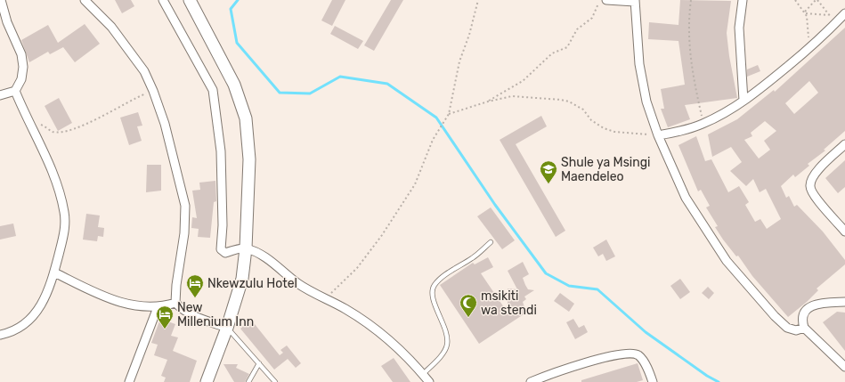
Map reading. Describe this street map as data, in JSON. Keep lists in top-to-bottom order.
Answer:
{
  "places": {
    "school or university": ["Shule ya Msingi Maendeleo"],
    "hotel": ["Nkewzulu Hotel", "New Millenium Inn"],
    "mosque": ["msikiti wa stendi"]
  }
}
